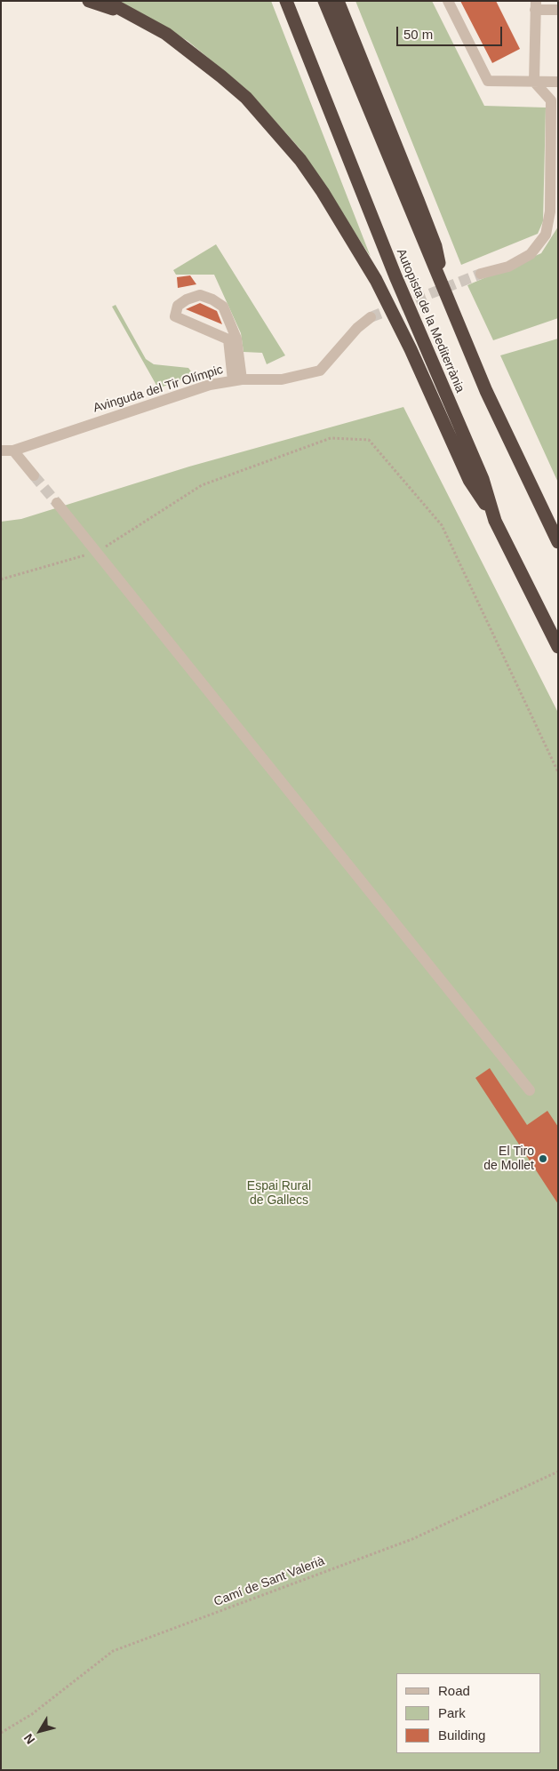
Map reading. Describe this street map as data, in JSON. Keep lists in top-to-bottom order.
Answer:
{
  "streets": {
    "highway": ["Autopista de la Mediterrània"],
    "street": ["Avinguda del Tir Olímpic"],
    "path": ["Camí de Sant Valerià"]
  },
  "parks": ["Espai Rural de Gallecs"],
  "places": ["El Tiro de Mollet"],
  "legend": ["Road", "Park", "Building"],
  "scale_bar": "50 m",
  "north": "bottom left"
}
